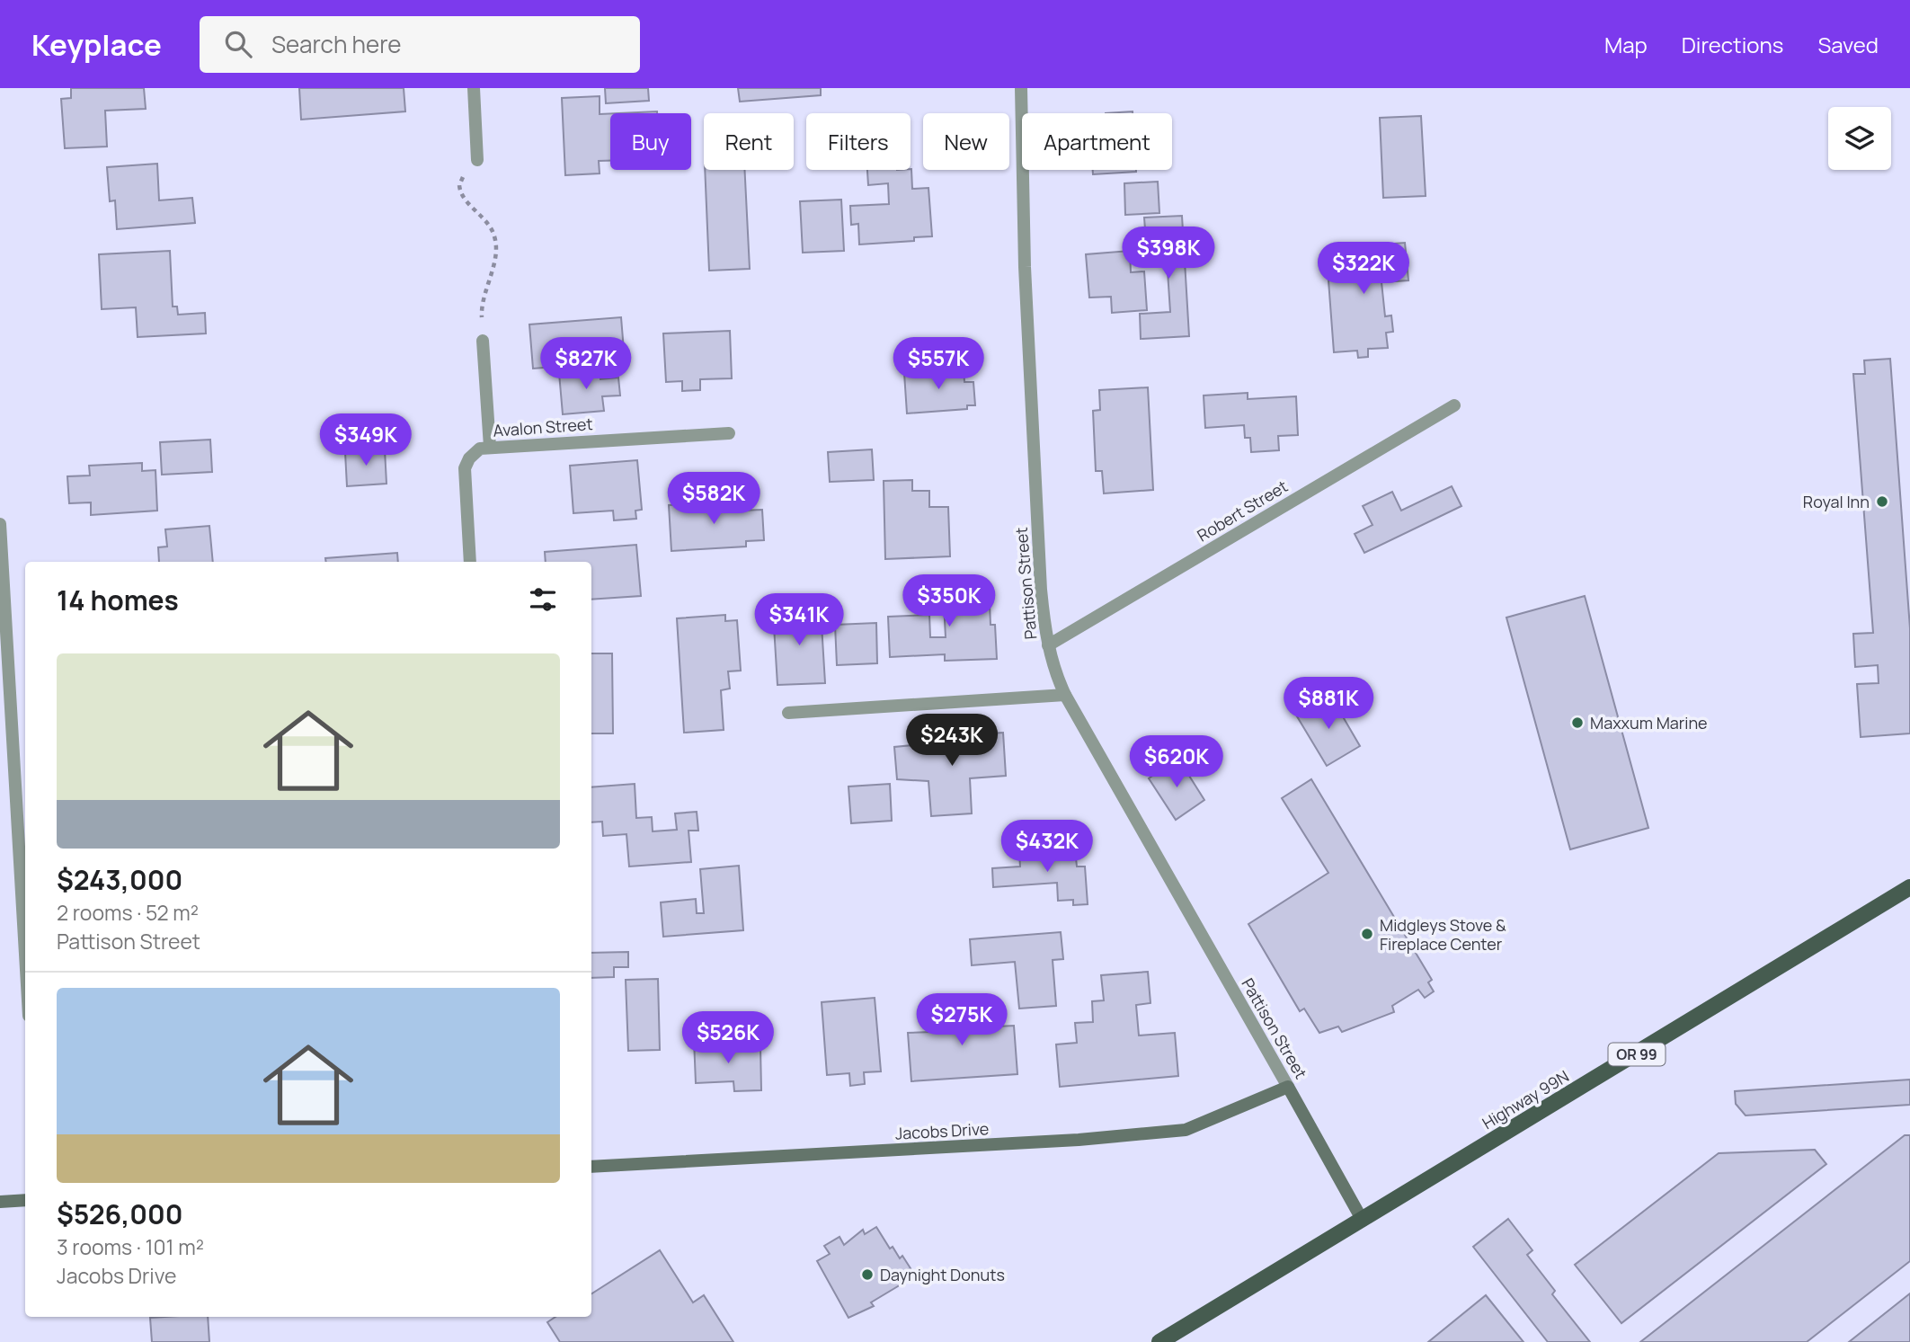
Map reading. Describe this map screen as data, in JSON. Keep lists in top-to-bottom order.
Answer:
{
  "streets": {
    "main road": ["OR 99", "Highway 99N"],
    "street": [
      "Avalon Street",
      "Robert Street",
      "Pattison Street",
      "Jacobs Drive"
    ]
  },
  "crossings": [
    ["Robert Street", "Pattison Street"],
    ["Pattison Street", "Highway 99N"],
    ["Pattison Street", "Jacobs Drive"]
  ],
  "places": [
    "Royal Inn",
    "Maxxum Marine",
    "Midgleys Stove & Fireplace Center",
    "Daynight Donuts"
  ],
  "page": {
    "header": "Keyplace",
    "search": "Search here",
    "nav": ["Map", "Directions", "Saved"],
    "chip": [
      "Buy",
      "Rent",
      "Filters",
      "New",
      "Apartment"
    ],
    "price": [
      "$398K",
      "$322K",
      "$827K",
      "$557K",
      "$349K",
      "$582K",
      "$350K",
      "$341K",
      "$881K",
      "$243K",
      "$620K",
      "$432K",
      "$275K",
      "$526K"
    ],
    "heading": "14 homes",
    "list": [
      {
        "name": "$243,000",
        "note": "2 rooms · 52 m² · Pattison Street"
      },
      {
        "name": "$526,000",
        "note": "3 rooms · 101 m² · Jacobs Drive"
      }
    ]
  }
}
